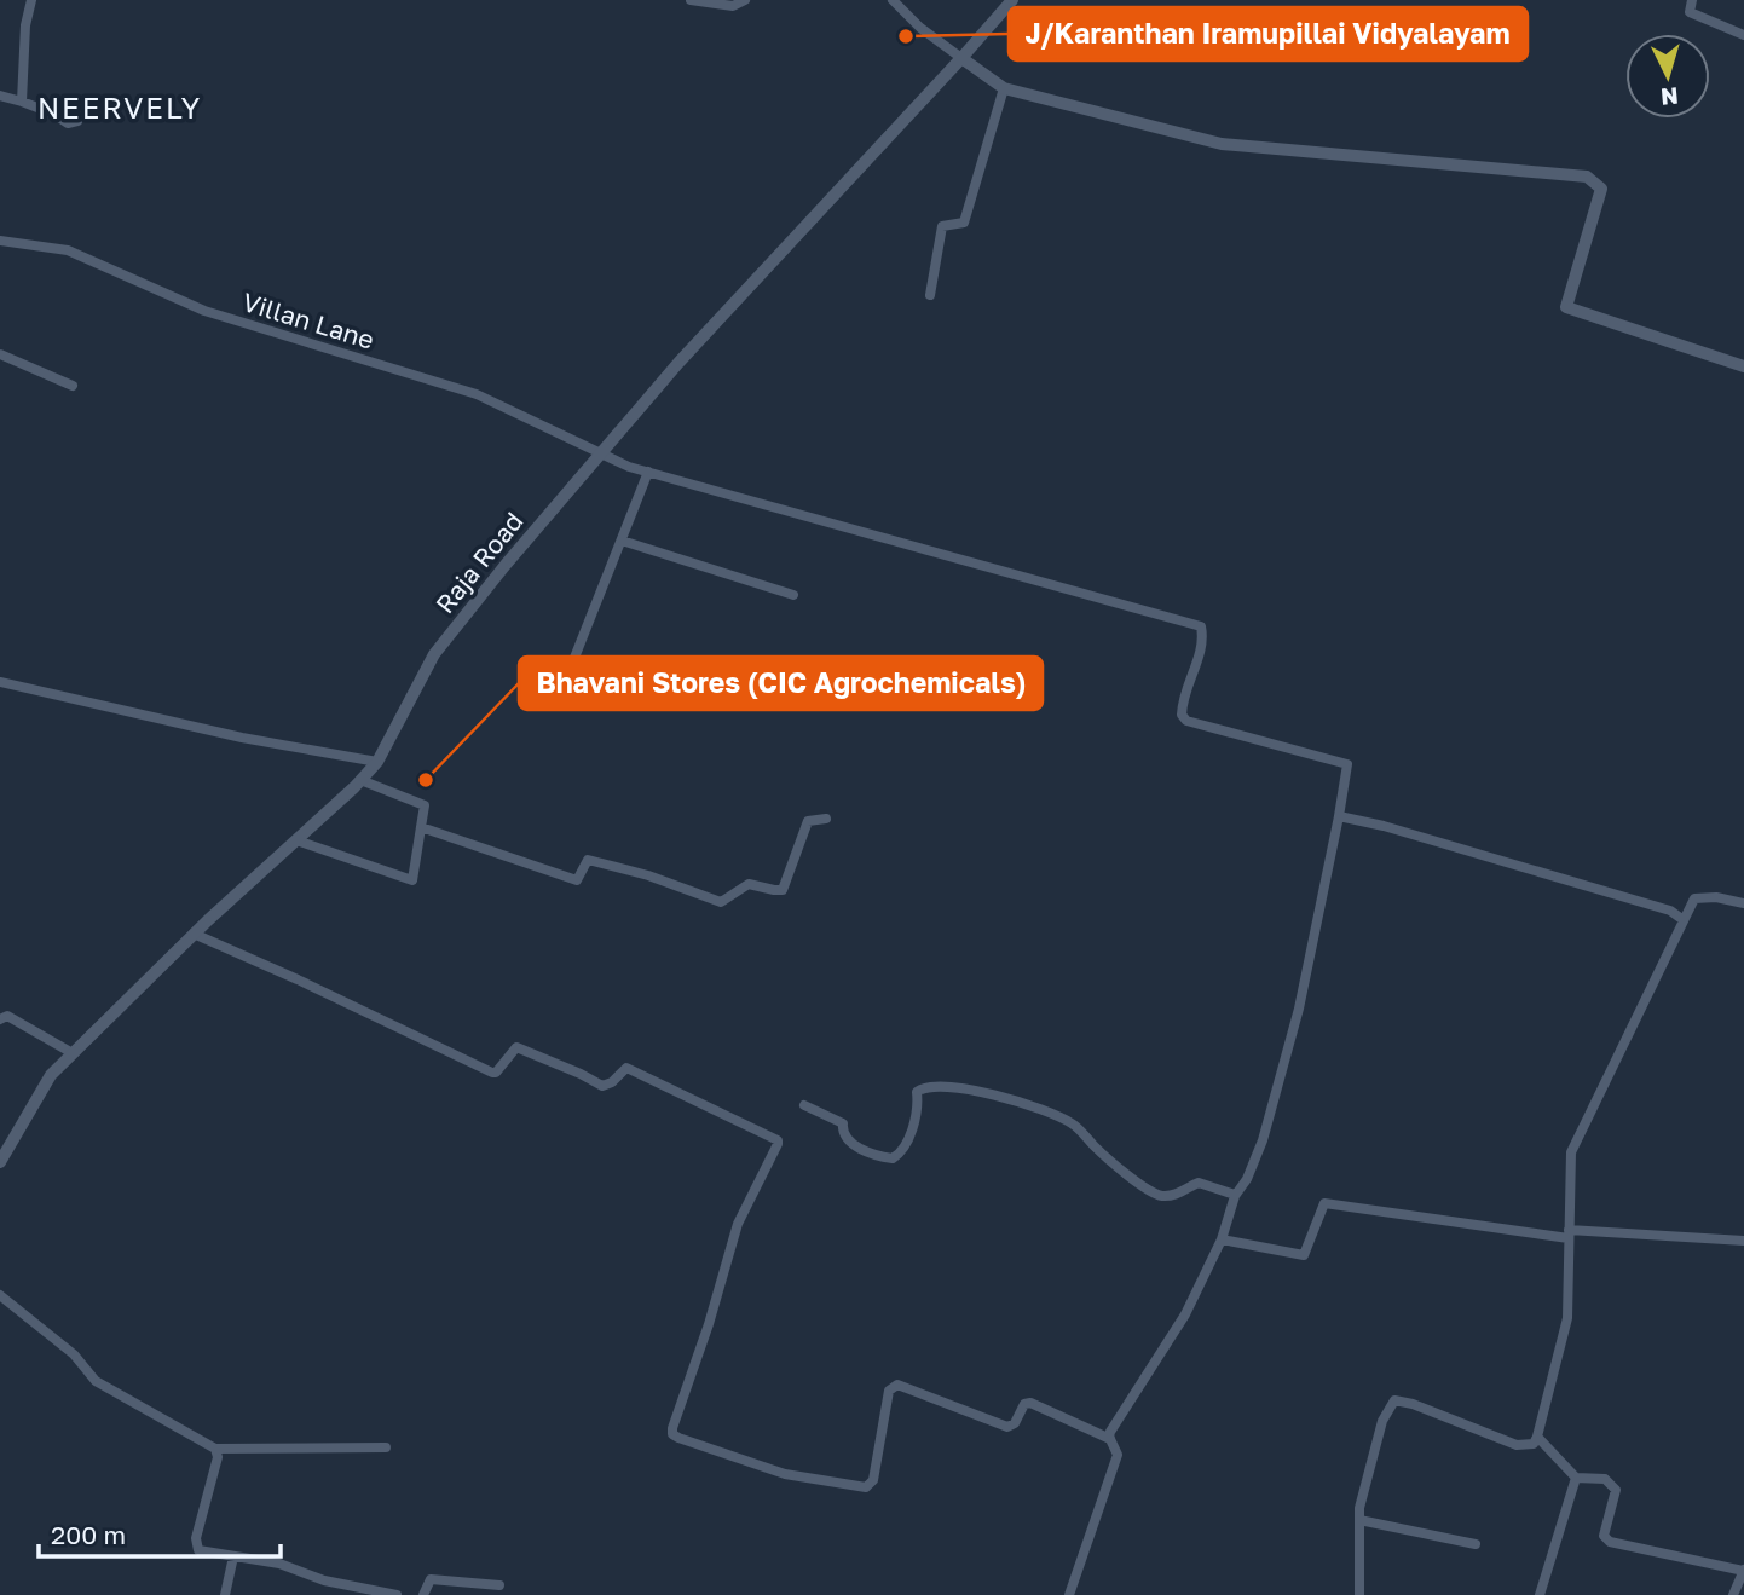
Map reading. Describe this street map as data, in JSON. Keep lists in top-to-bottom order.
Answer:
{
  "streets": {
    "street": ["Villan Lane", "Raja Road"]
  },
  "crossings": [
    ["Villan Lane", "Raja Road"]
  ],
  "districts": ["NEERVELY"],
  "places": ["J/Karanthan Iramupillai Vidyalayam", "Bhavani Stores (CIC Agrochemicals)"],
  "scale_bar": "200 m",
  "north": "bottom"
}
